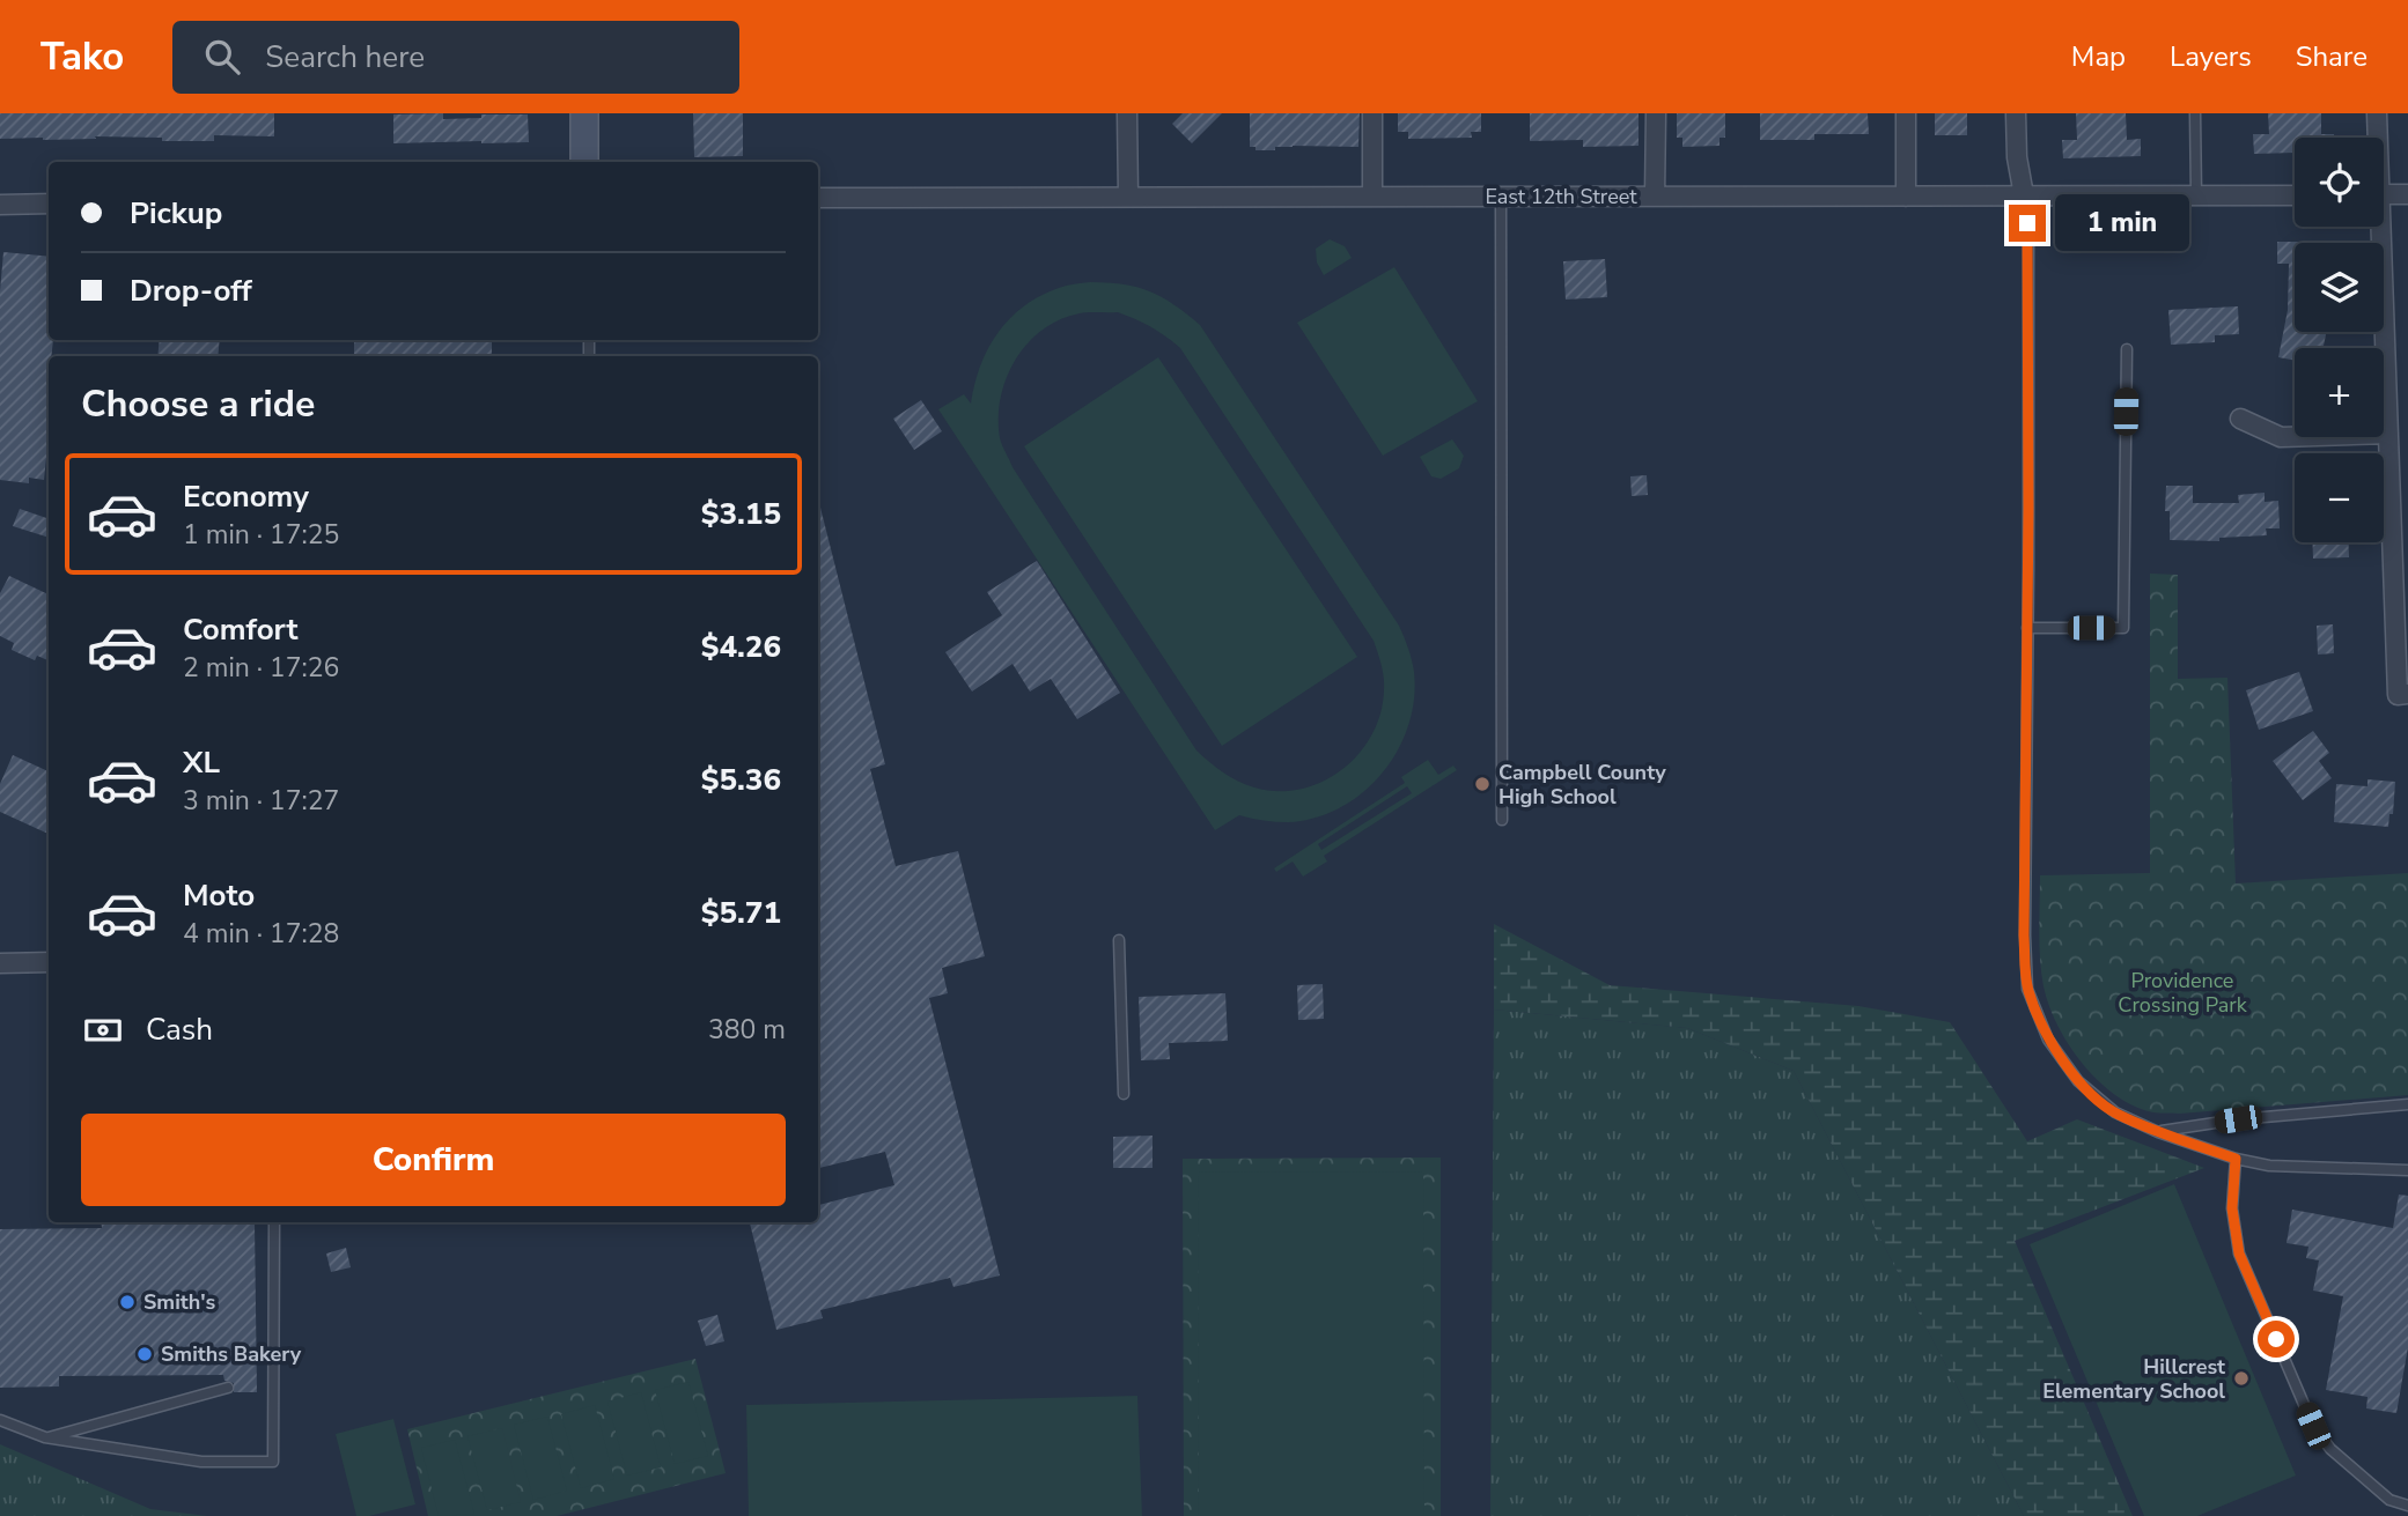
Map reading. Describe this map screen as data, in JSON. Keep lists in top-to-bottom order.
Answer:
{
  "streets": {
    "street": ["East 12th Street"]
  },
  "parks": ["Providence Crossing Park"],
  "places": [
    "Campbell County High School",
    "Smith's",
    "Smiths Bakery",
    "Hillcrest Elementary School"
  ],
  "page": {
    "header": "Tako",
    "search": "Search here",
    "nav": ["Map", "Layers", "Share"],
    "map_buttons": ["+", "−"],
    "banner": ["Pickup", "Drop-off"],
    "bubble": "1 min",
    "heading": "Choose a ride",
    "list": [
      {
        "name": "Economy",
        "note": "1 min · 17:25",
        "value": "$3.15"
      },
      {
        "name": "Comfort",
        "note": "2 min · 17:26",
        "value": "$4.26"
      },
      {
        "name": "XL",
        "note": "3 min · 17:27",
        "value": "$5.36"
      },
      {
        "name": "Moto",
        "note": "4 min · 17:28",
        "value": "$5.71"
      }
    ],
    "pay": ["Cash", "380 m"],
    "buttons": "Confirm"
  }
}
